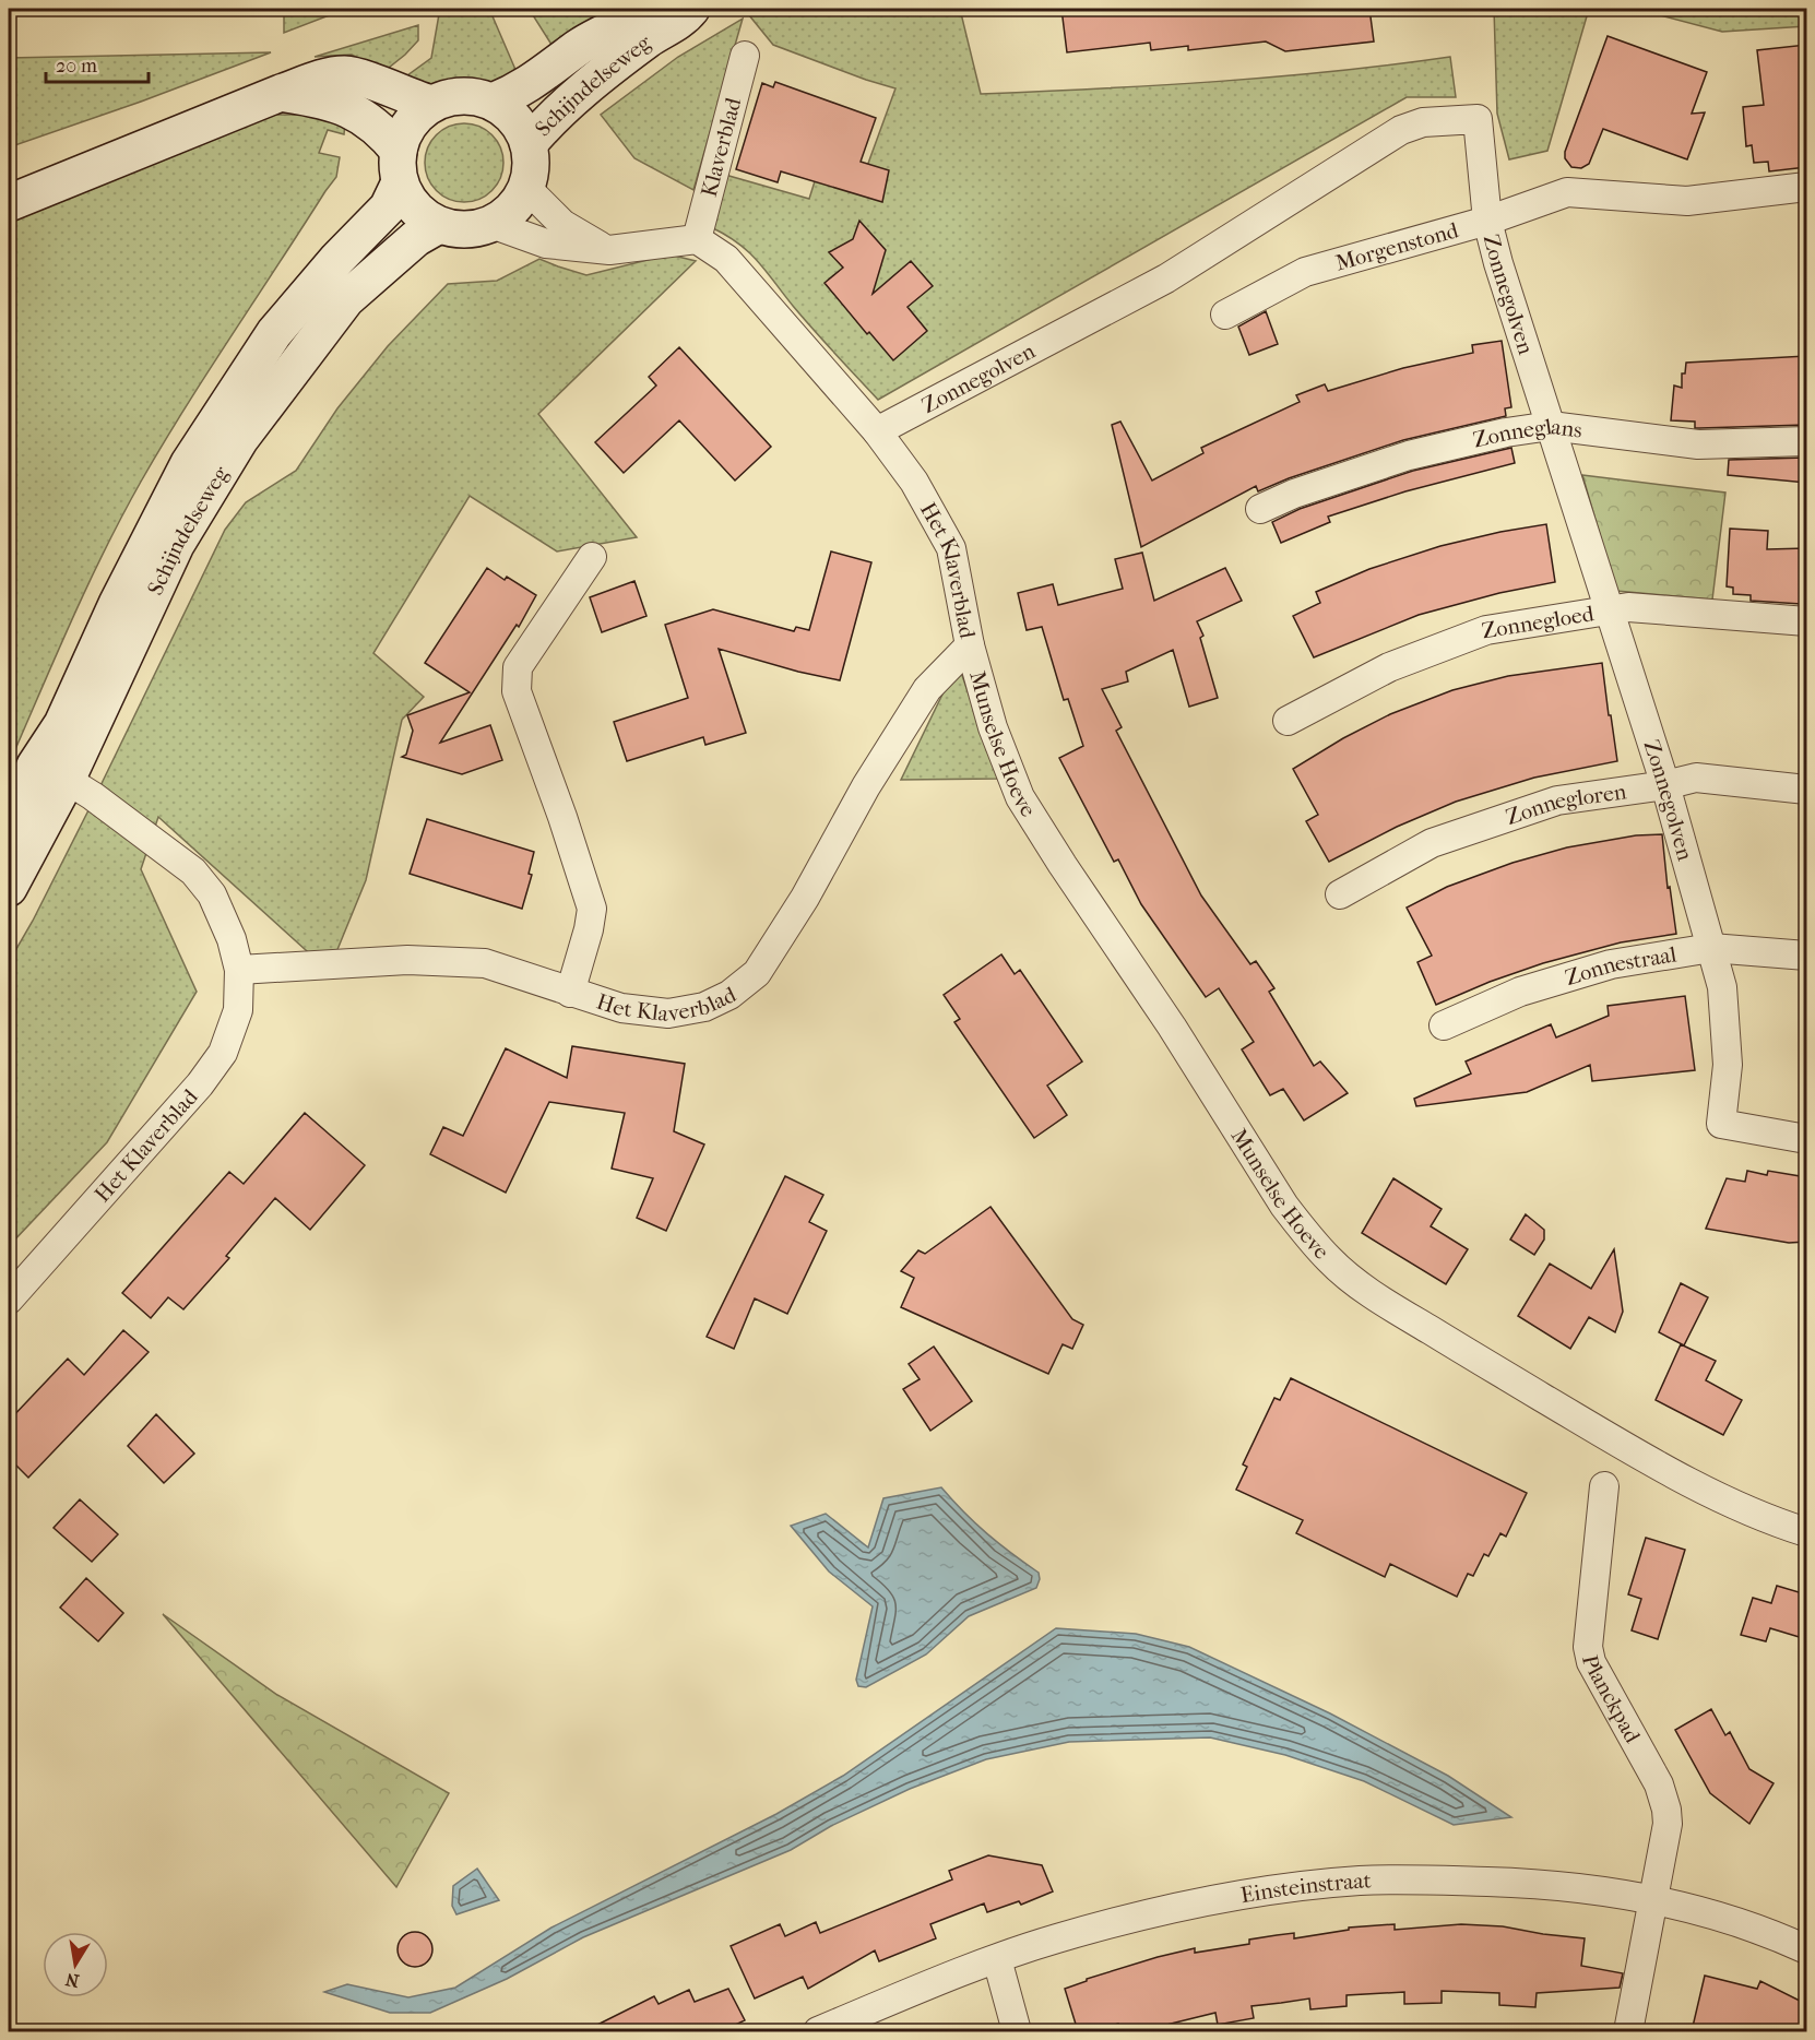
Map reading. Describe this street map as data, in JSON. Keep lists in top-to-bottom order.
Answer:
{
  "streets": {
    "main road": ["Schijndelseweg"],
    "street": [
      "Klaverblad",
      "Morgenstond",
      "Zonnegolven",
      "Zonneglans",
      "Het Klaverblad",
      "Zonnegloed",
      "Munselse Hoeve",
      "Zonnegloren",
      "Zonnestraal",
      "Planckpad",
      "Einsteinstraat"
    ]
  },
  "crossings": [
    ["Schijndelseweg", "Het Klaverblad"],
    ["Klaverblad", "Het Klaverblad"],
    ["Morgenstond", "Zonnegolven"],
    ["Zonnegolven", "Zonneglans"],
    ["Zonnegolven", "Het Klaverblad"],
    ["Zonnegolven", "Zonnegloed"],
    ["Zonnegolven", "Zonnegloren"],
    ["Zonnegolven", "Zonnestraal"],
    ["Het Klaverblad", "Munselse Hoeve"],
    ["Planckpad", "Einsteinstraat"]
  ],
  "scale_bar": "20 m",
  "north": "bottom"
}
